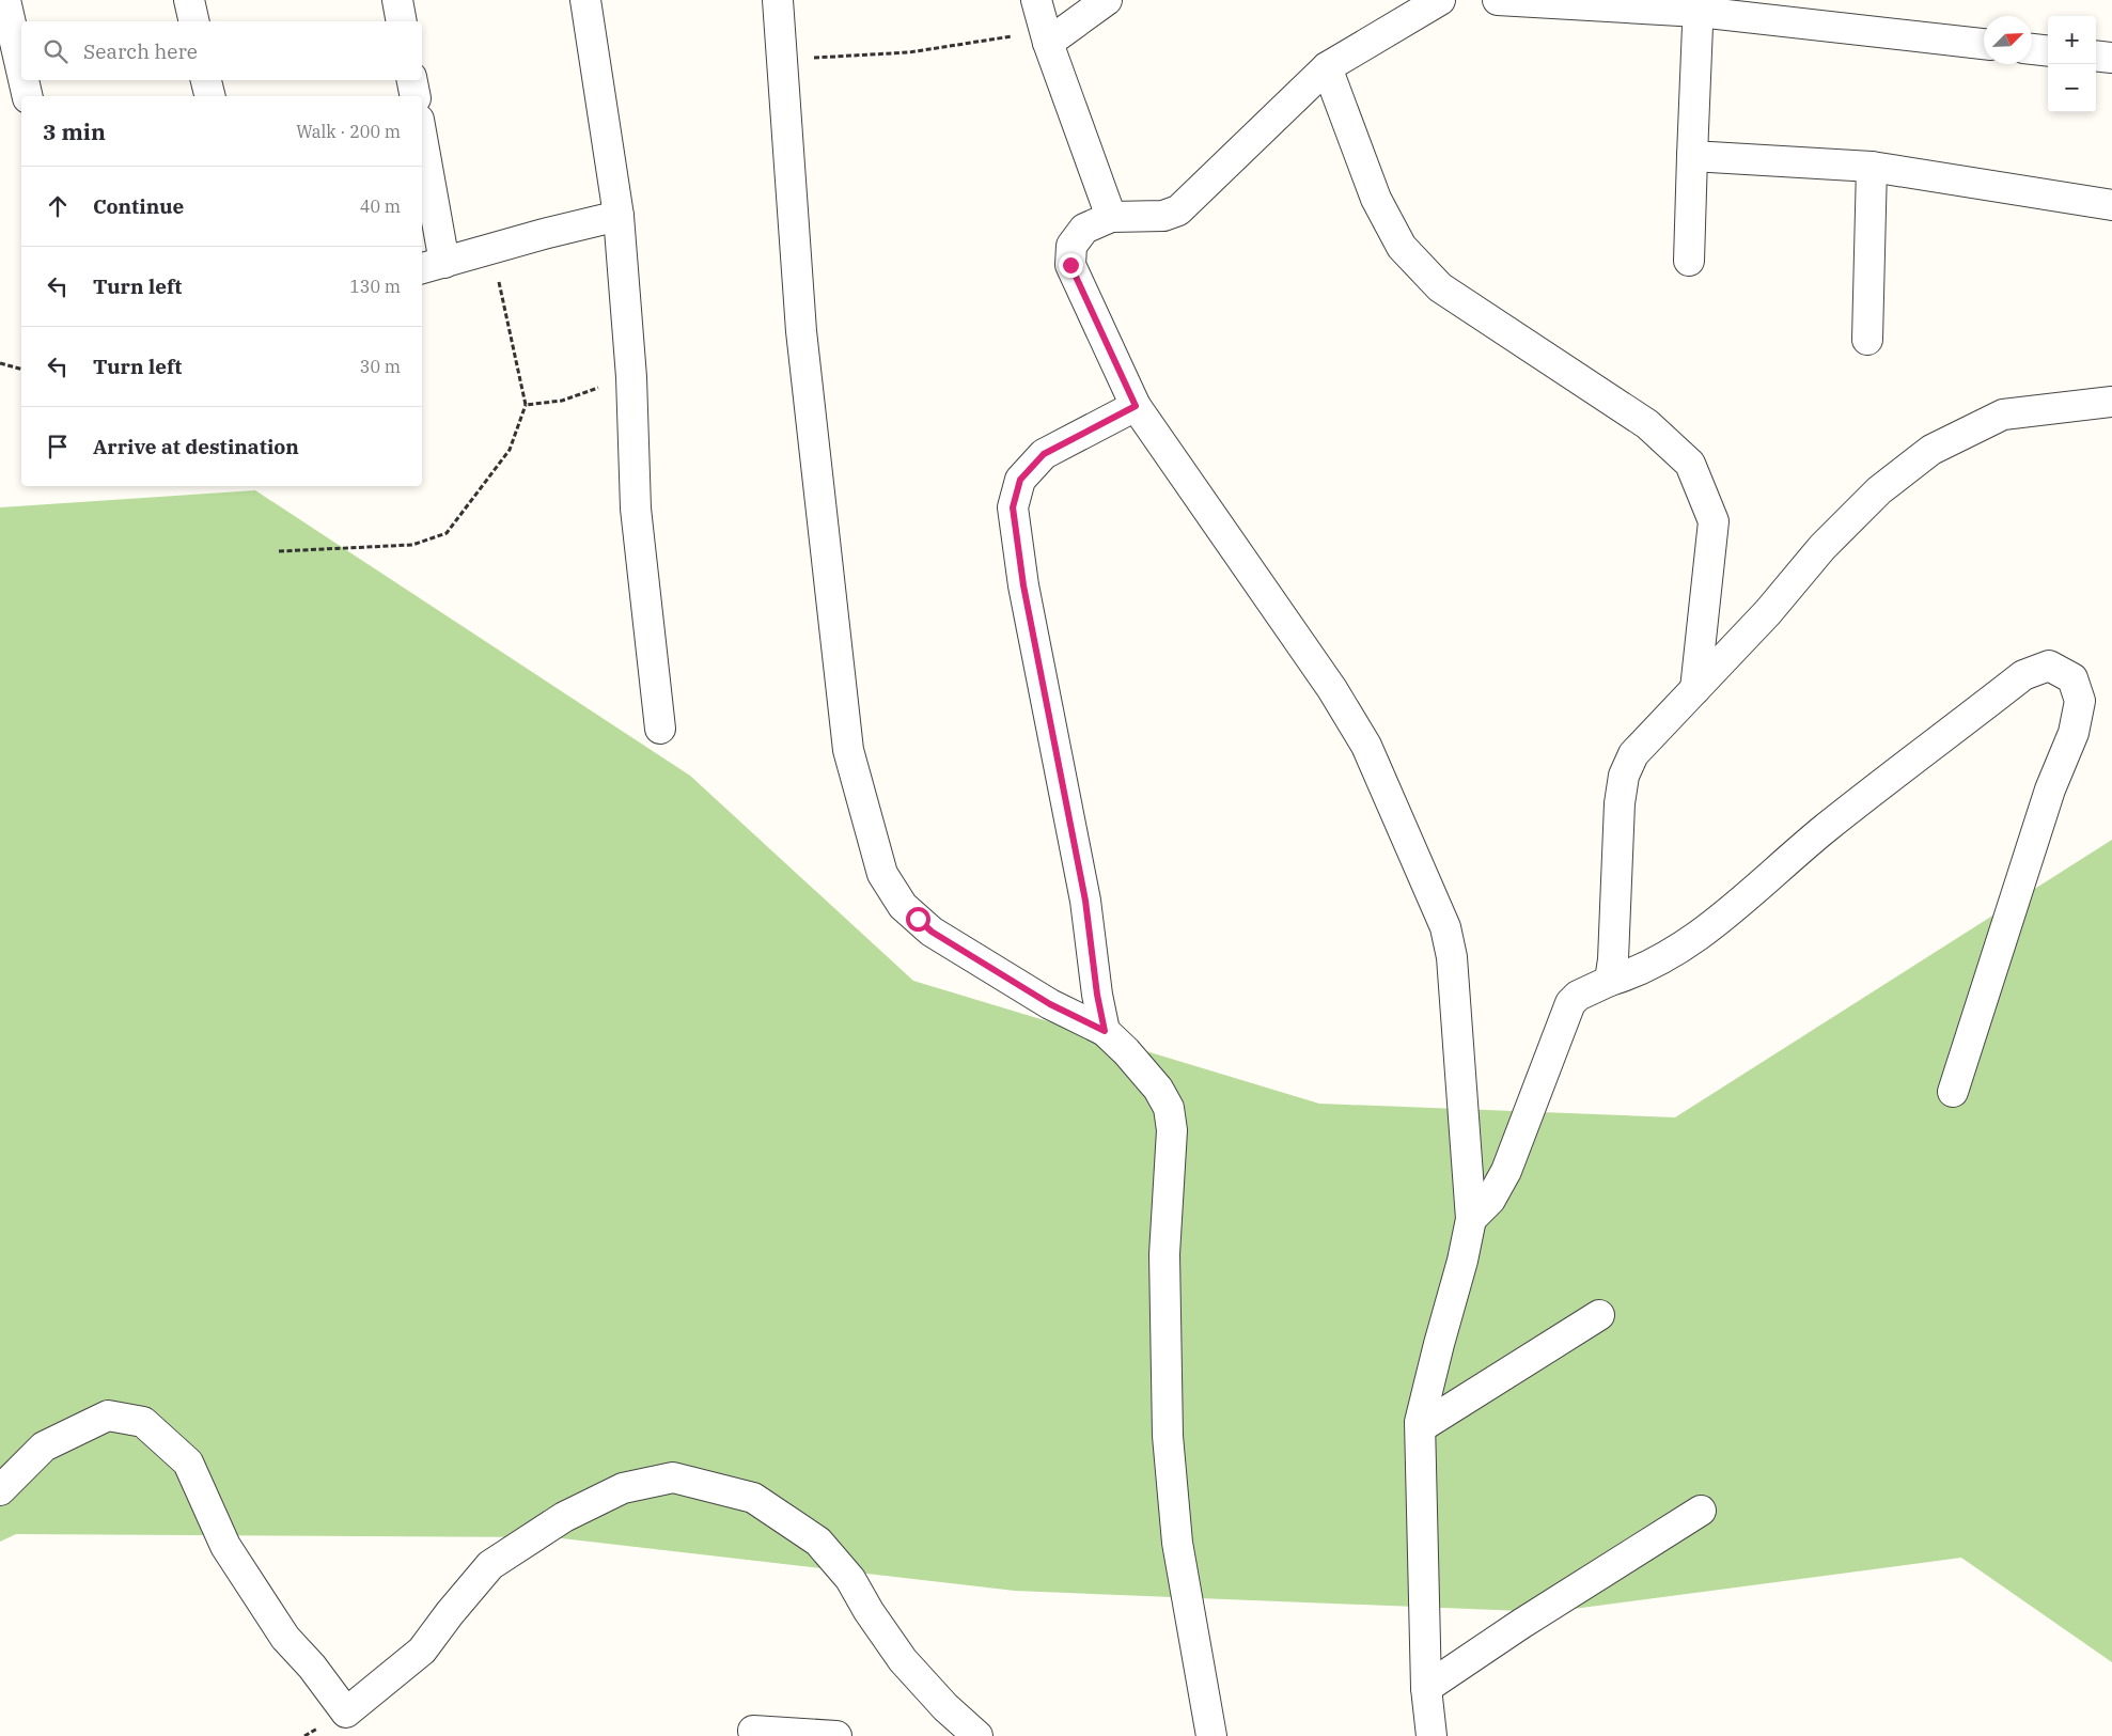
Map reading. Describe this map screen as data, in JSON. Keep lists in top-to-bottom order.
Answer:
{
  "north": "top right",
  "page": {
    "map_buttons": ["+", "−"],
    "search": "Search here",
    "heading": ["3 min", "Walk · 200 m"],
    "list": [
      ["Continue", "40 m"],
      ["Turn left", "130 m"],
      ["Turn left", "30 m"],
      "Arrive at destination"
    ]
  }
}
